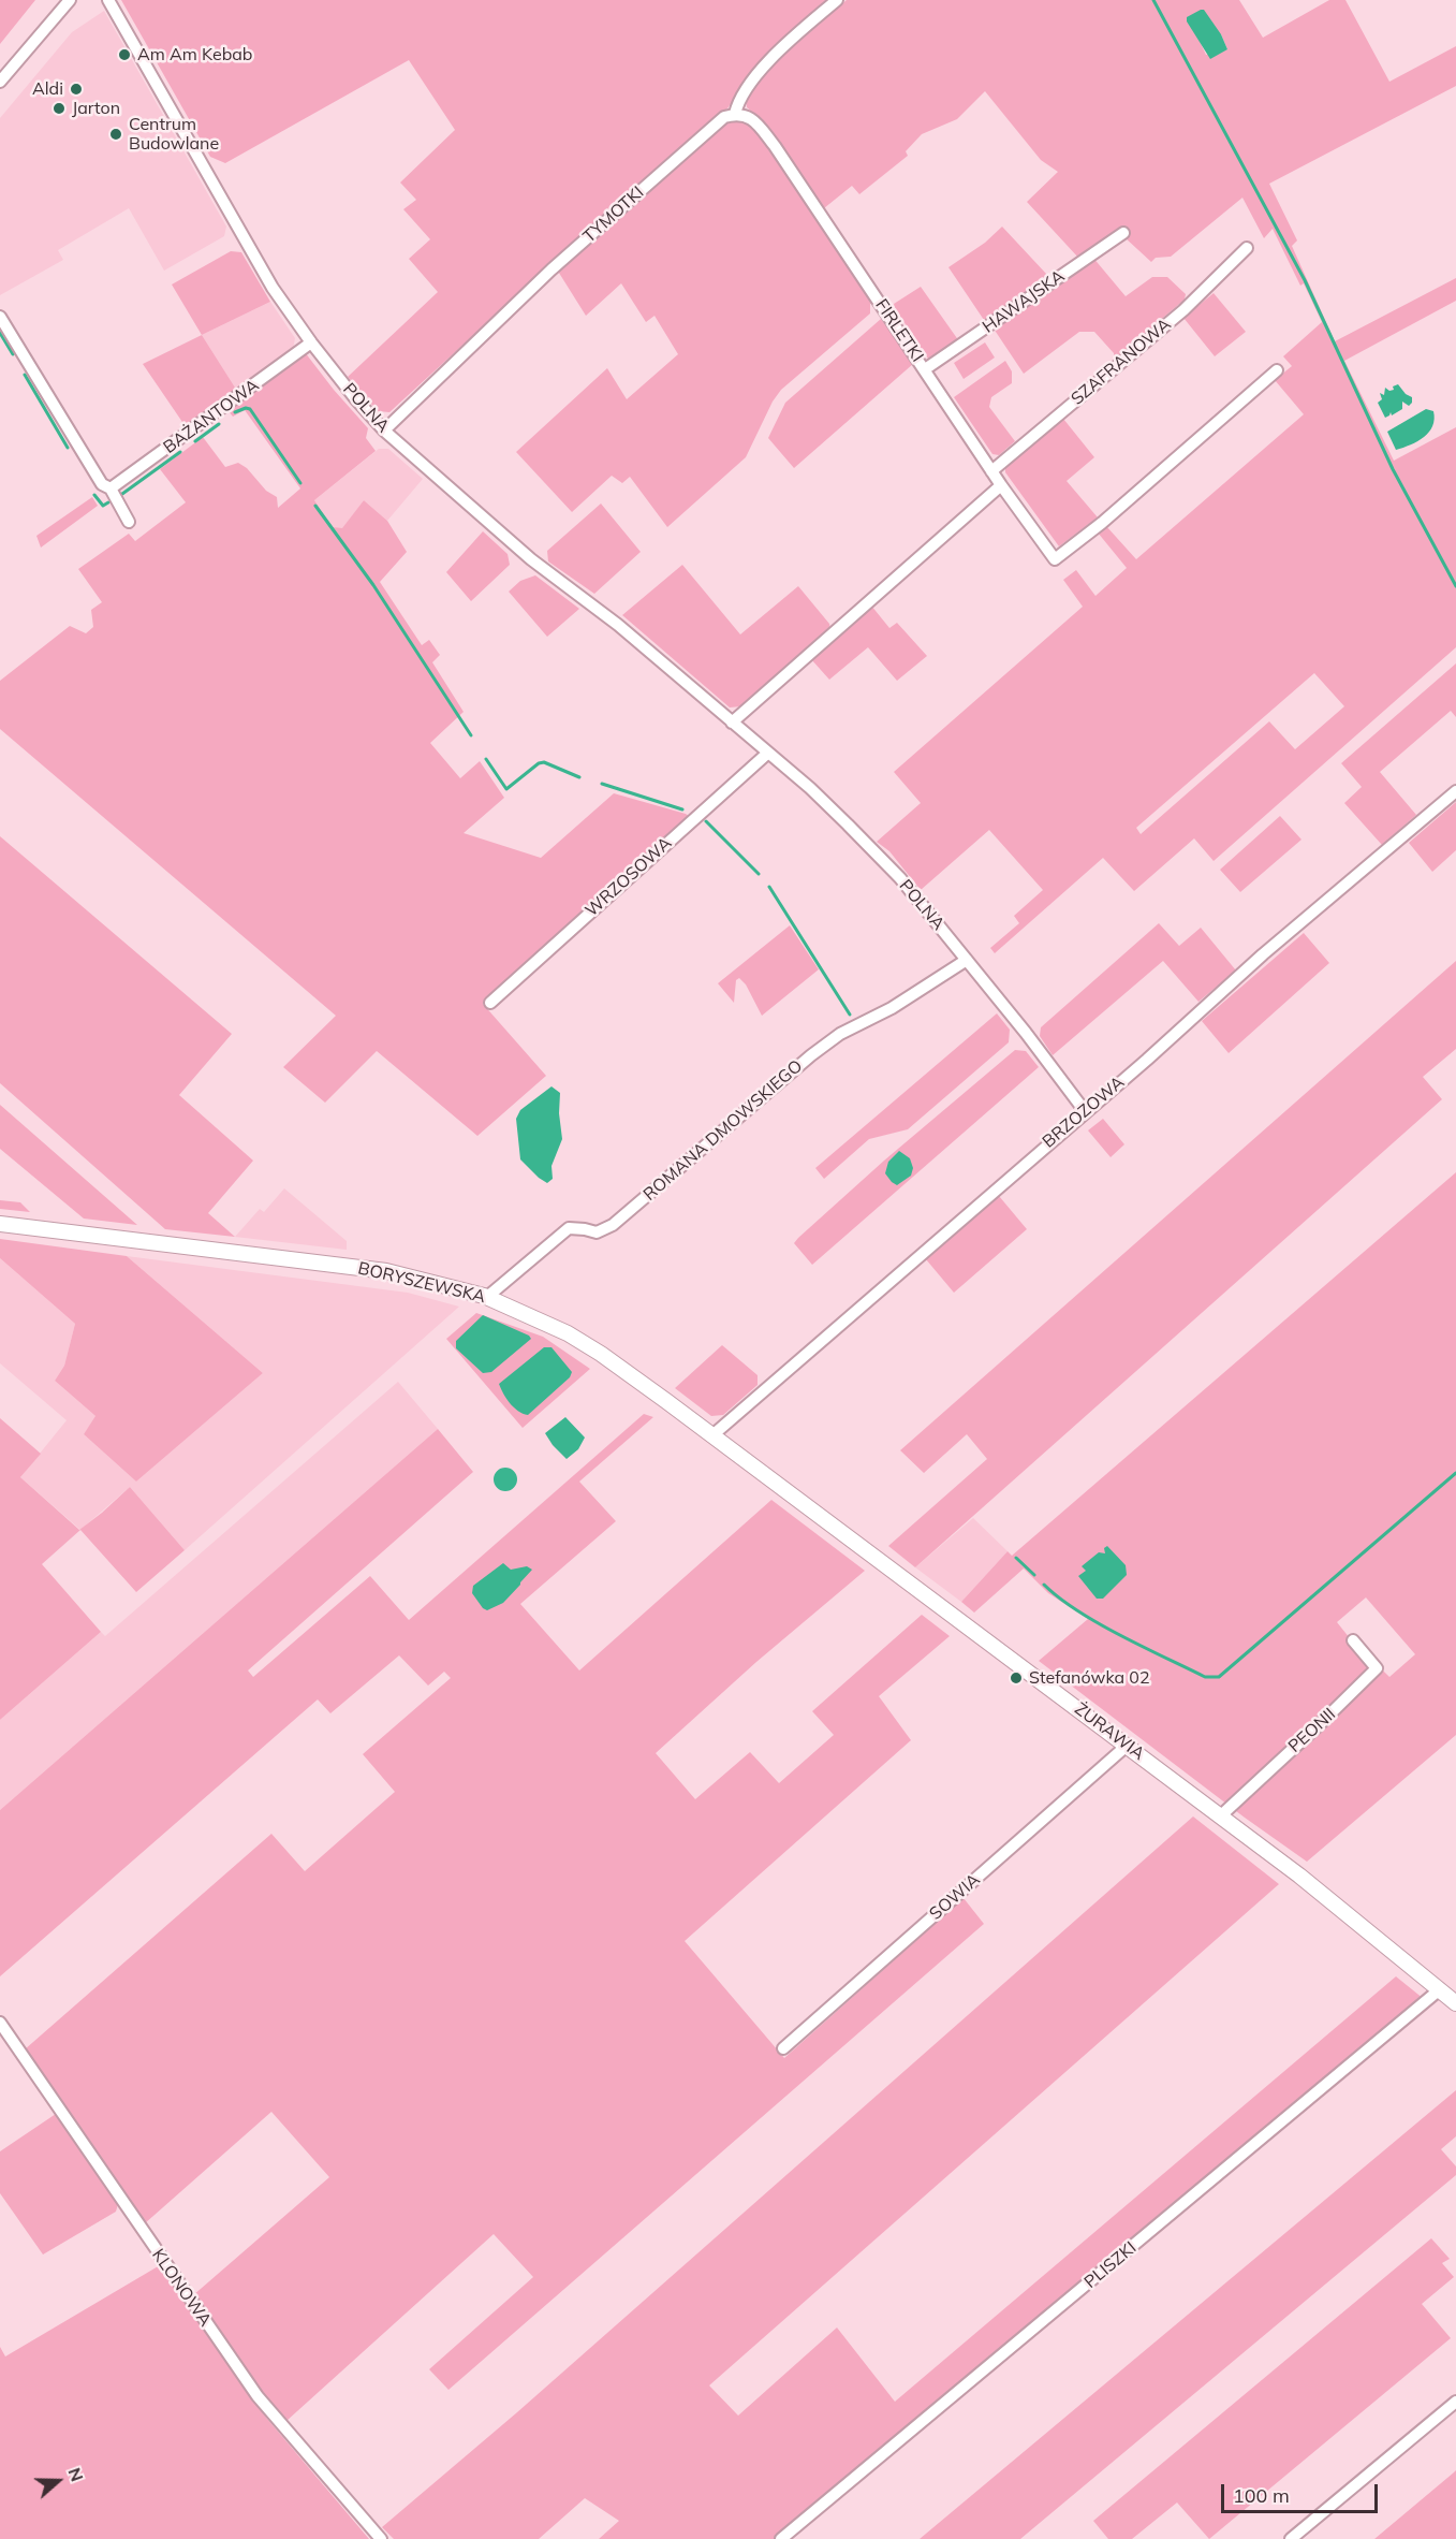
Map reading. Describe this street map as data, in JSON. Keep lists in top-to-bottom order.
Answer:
{
  "streets": {
    "main road": ["BORYSZEWSKA", "ŻURAWIA"],
    "street": [
      "TYMOTKI",
      "HAWAJSKA",
      "FIRLETKI",
      "SZAFRANOWA",
      "POLNA",
      "BAŻANTOWA",
      "WRZOSOWA",
      "BRZOZOWA",
      "ROMANA DMOWSKIEGO",
      "PEONII",
      "SOWIA",
      "PLISZKI",
      "KLONOWA"
    ]
  },
  "crossings": [
    ["TYMOTKI", "FIRLETKI"],
    ["TYMOTKI", "POLNA"],
    ["HAWAJSKA", "FIRLETKI"],
    ["FIRLETKI", "SZAFRANOWA"],
    ["POLNA", "BAŻANTOWA"],
    ["POLNA", "WRZOSOWA"],
    ["POLNA", "BRZOZOWA"],
    ["POLNA", "ROMANA DMOWSKIEGO"],
    ["BRZOZOWA", "BORYSZEWSKA"],
    ["ROMANA DMOWSKIEGO", "BORYSZEWSKA"],
    ["BORYSZEWSKA", "ŻURAWIA"],
    ["PEONII", "ŻURAWIA"],
    ["ŻURAWIA", "SOWIA"],
    ["ŻURAWIA", "PLISZKI"]
  ],
  "places": [
    "Am Am Kebab",
    "Aldi",
    "Jarton",
    "Centrum Budowlane",
    "Stefanówka 02"
  ],
  "scale_bar": "100 m",
  "north": "right"
}
